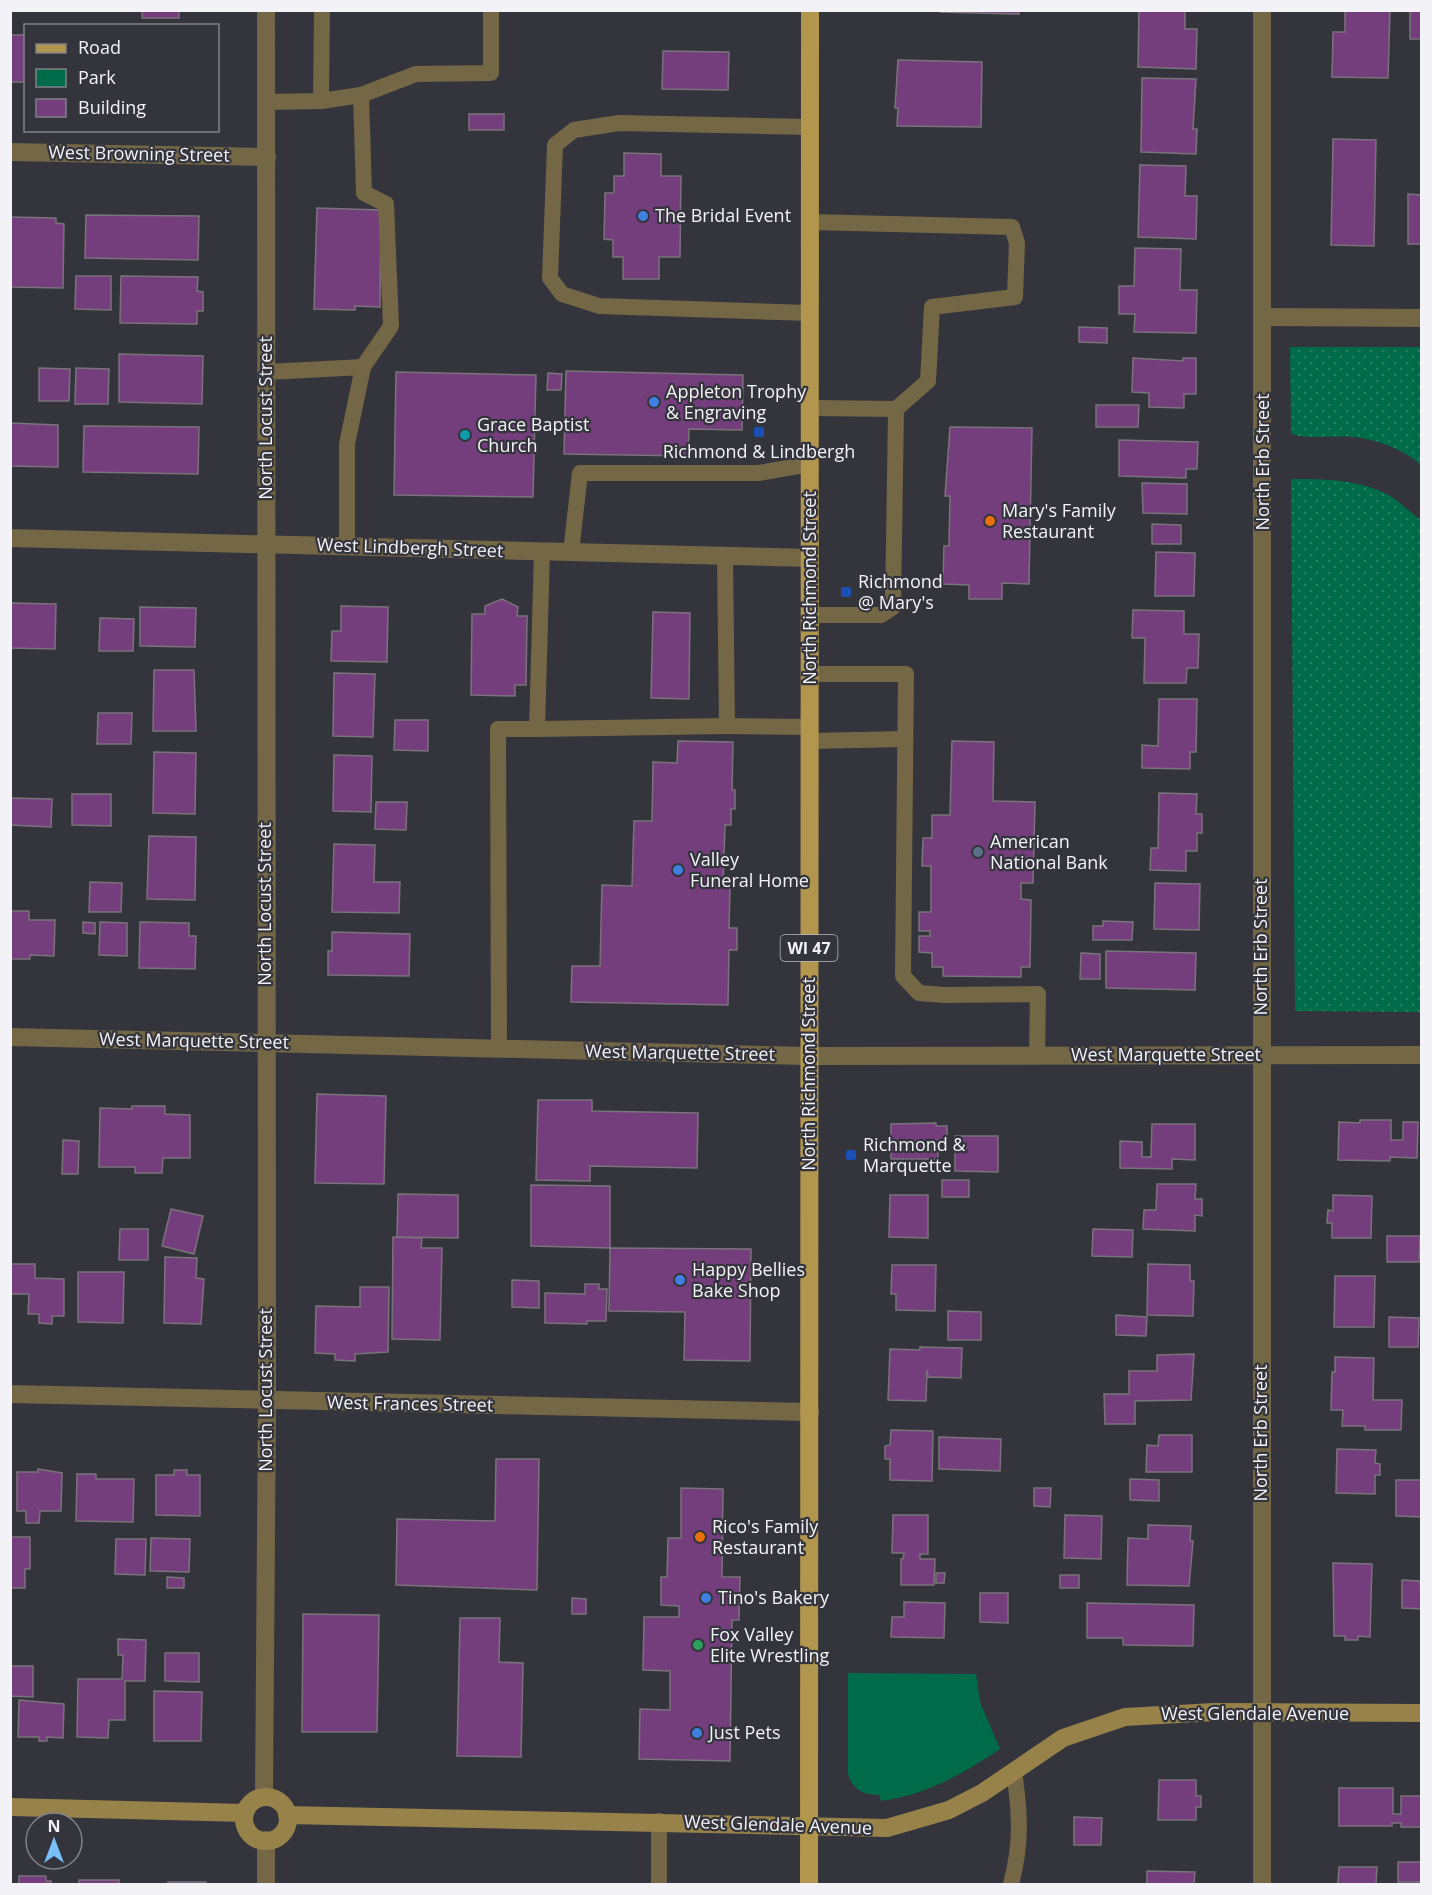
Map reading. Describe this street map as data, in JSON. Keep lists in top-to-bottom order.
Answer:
{
  "streets": {
    "main road": ["North Richmond Street", "WI 47"],
    "street": [
      "West Browning Street",
      "North Locust Street",
      "North Erb Street",
      "West Lindbergh Street",
      "West Marquette Street",
      "West Frances Street",
      "West Glendale Avenue"
    ]
  },
  "crossings": [
    ["West Browning Street", "North Locust Street"],
    ["North Locust Street", "West Lindbergh Street"],
    ["North Locust Street", "West Marquette Street"],
    ["North Locust Street", "West Frances Street"],
    ["North Locust Street", "West Glendale Avenue"],
    ["North Erb Street", "West Marquette Street"],
    ["North Erb Street", "West Glendale Avenue"],
    ["West Lindbergh Street", "North Richmond Street"],
    ["North Richmond Street", "West Marquette Street"],
    ["North Richmond Street", "West Frances Street"],
    ["North Richmond Street", "West Glendale Avenue"]
  ],
  "places": {
    "other": [
      "The Bridal Event",
      "Appleton Trophy & Engraving",
      "Grace Baptist Church",
      "Mary's Family Restaurant",
      "American National Bank",
      "Valley Funeral Home",
      "Happy Bellies Bake Shop",
      "Rico's Family Restaurant",
      "Tino's Bakery",
      "Fox Valley Elite Wrestling",
      "Just Pets"
    ],
    "transit": ["Richmond & Lindbergh", "Richmond @ Mary's", "Richmond & Marquette"]
  },
  "legend": ["Road", "Park", "Building"],
  "north": "top"
}
